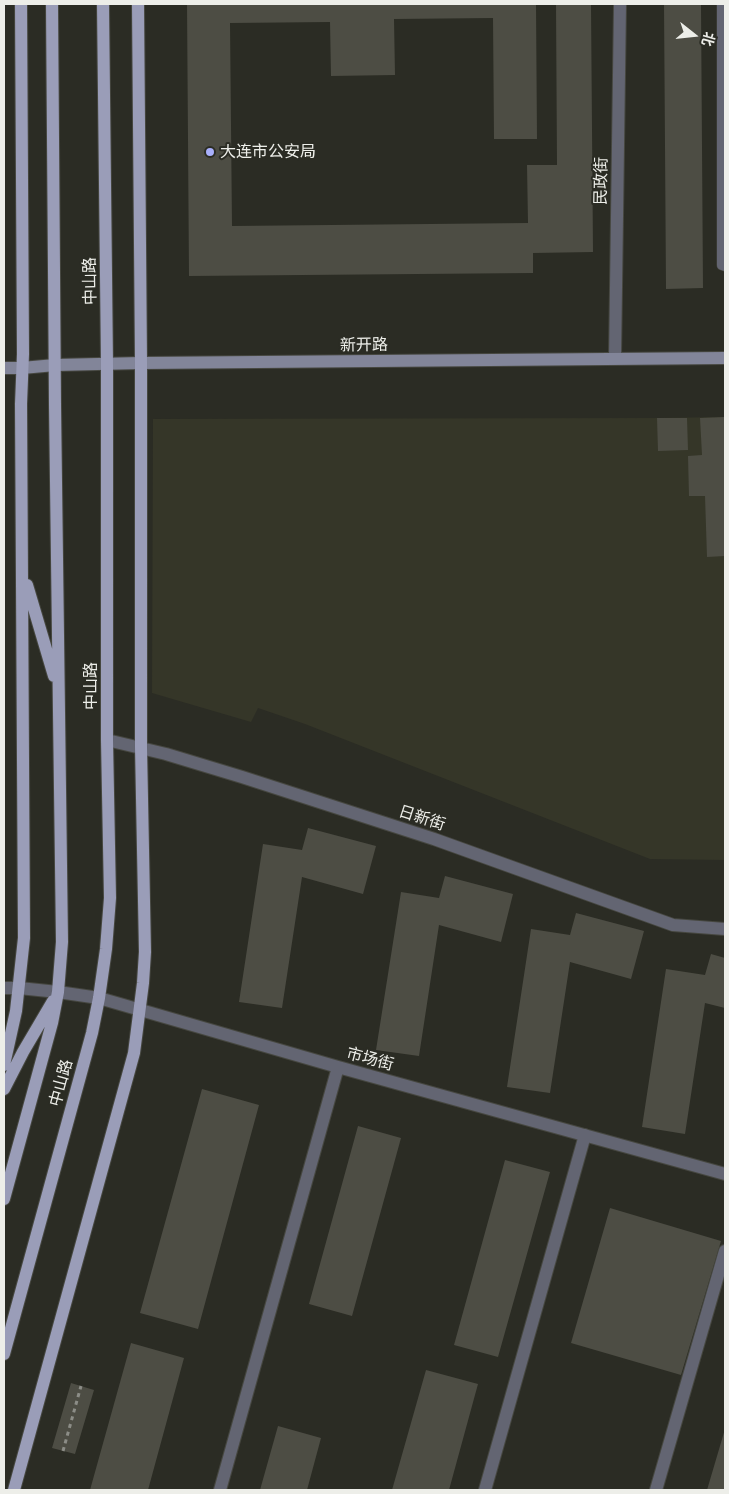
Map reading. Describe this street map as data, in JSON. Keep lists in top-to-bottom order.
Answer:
{
  "streets": {
    "main road": ["中山路", "新开路"],
    "street": ["民政街", "日新街", "市场街"]
  },
  "crossings": [
    ["民政街", "新开路"],
    ["中山路", "新开路"],
    ["中山路", "日新街"],
    ["中山路", "市场街"]
  ],
  "places": ["大连市公安局"],
  "north": "right"
}
